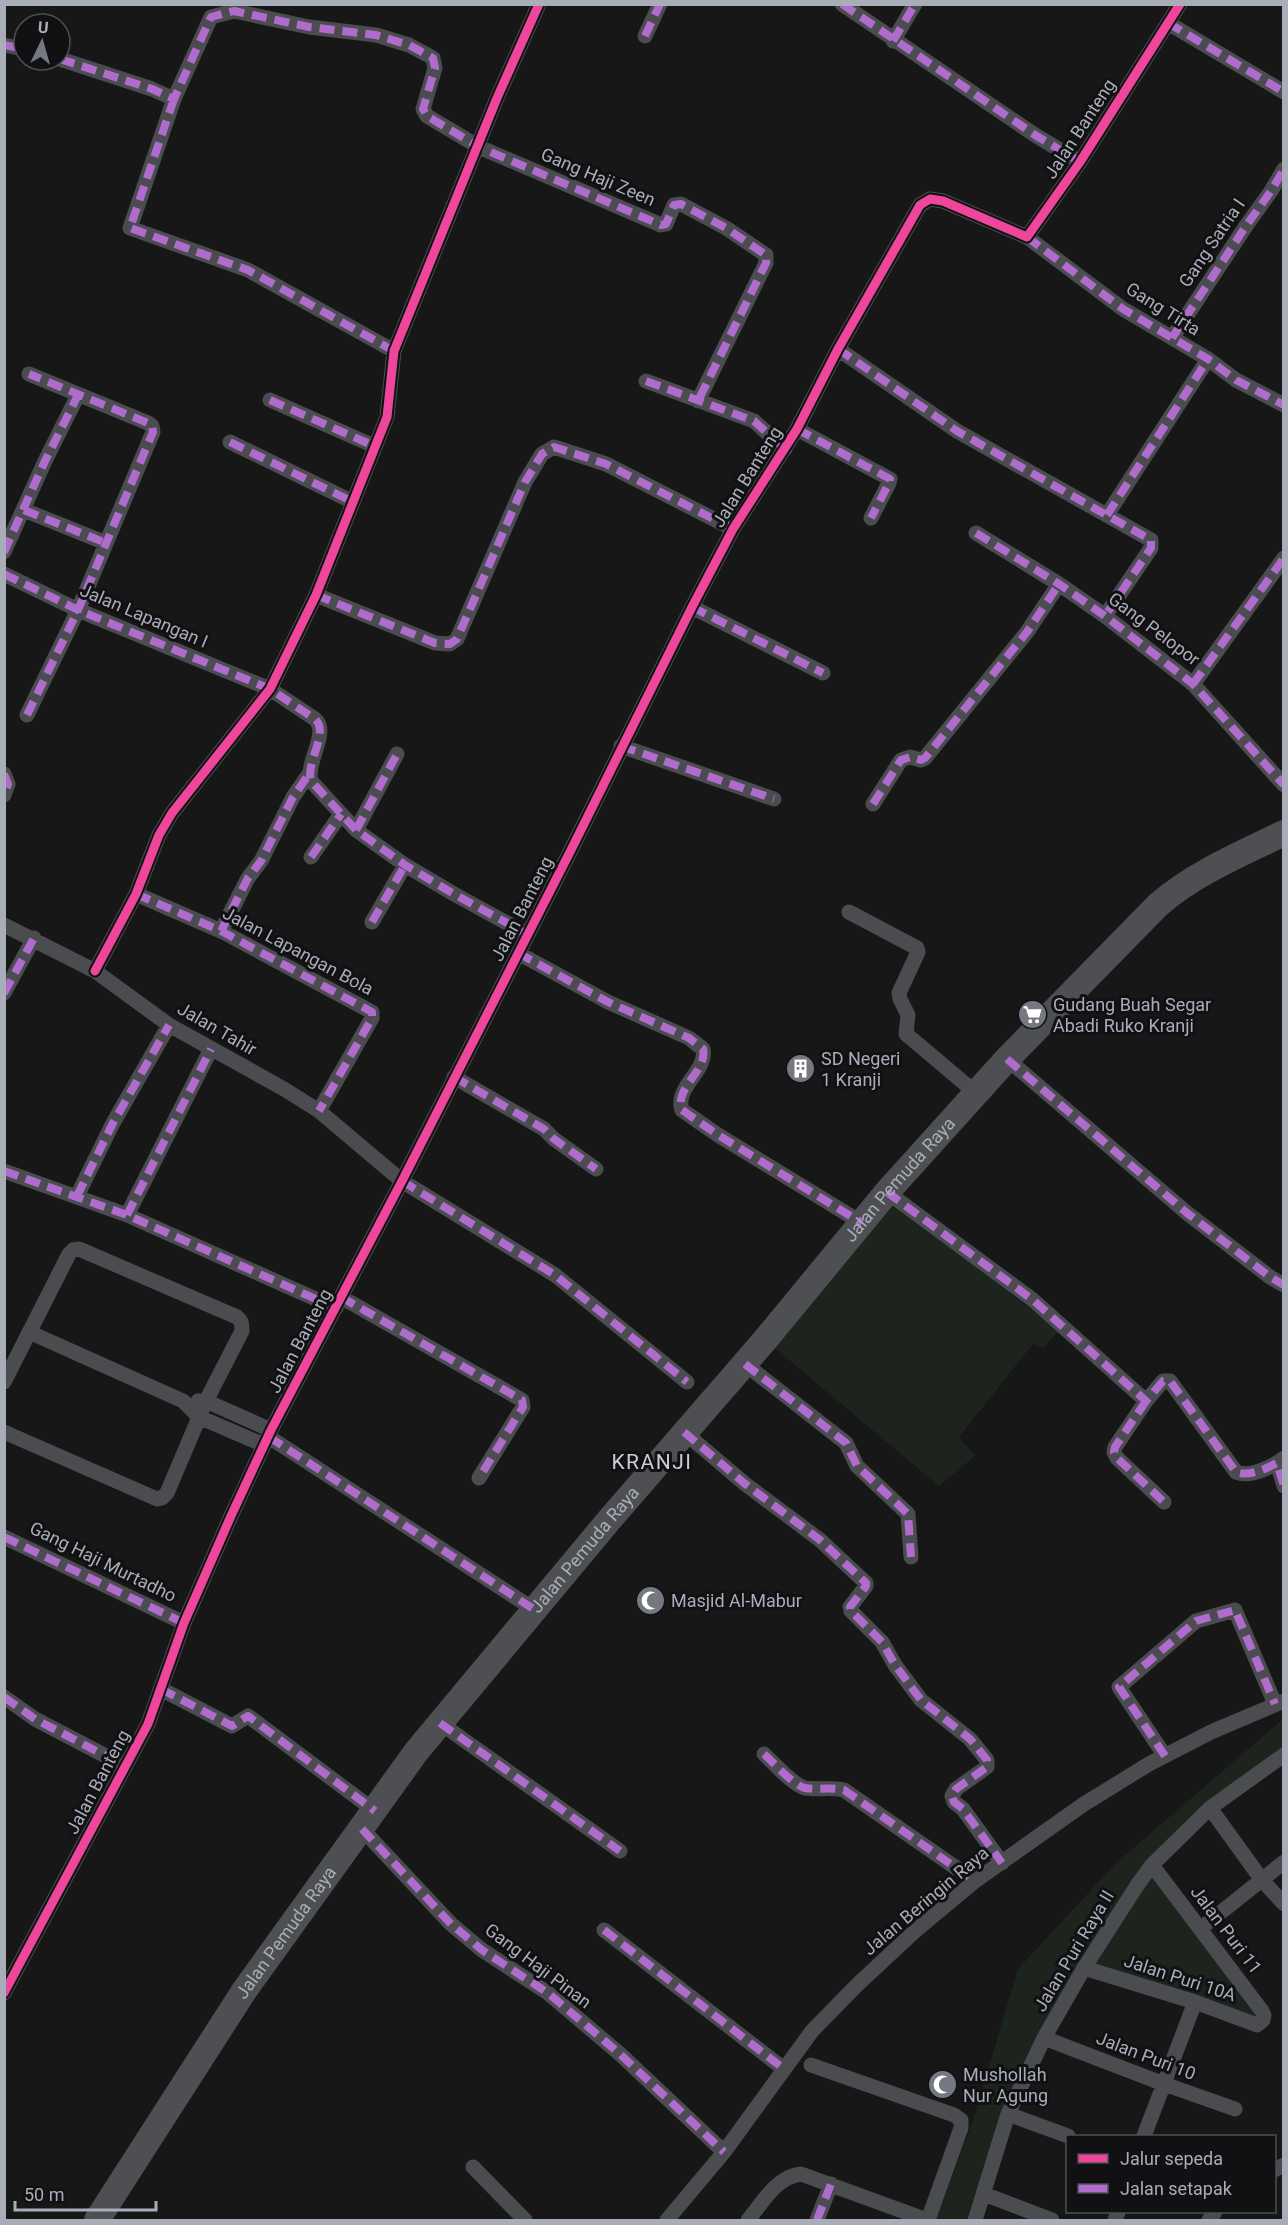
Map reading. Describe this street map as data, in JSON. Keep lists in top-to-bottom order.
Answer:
{
  "streets": {
    "main road": ["Jalan Pemuda Raya"],
    "street": [
      "Jalan Banteng",
      "Gang Haji Zeen",
      "Gang Satria I",
      "Gang Tirta",
      "Jalan Lapangan I",
      "Gang Pelopor",
      "Jalan Lapangan Bola",
      "Jalan Tahir",
      "Gang Haji Murtadho",
      "Jalan Beringin Raya",
      "Jalan Puri 11",
      "Jalan Puri Raya II",
      "Gang Haji Pinan",
      "Jalan Puri 10A",
      "Jalan Puri 10"
    ]
  },
  "crossings": [
    ["Jalan Banteng", "Gang Tirta"],
    ["Jalan Banteng", "Jalan Tahir"],
    ["Jalan Banteng", "Gang Haji Murtadho"],
    ["Jalan Banteng", "Gang Haji Pinan"],
    ["Gang Satria I", "Gang Tirta"],
    ["Jalan Lapangan Bola", "Jalan Tahir"],
    ["Jalan Pemuda Raya", "Gang Haji Pinan"],
    ["Jalan Beringin Raya", "Gang Haji Pinan"],
    ["Jalan Puri 11", "Jalan Puri Raya II"],
    ["Jalan Puri 11", "Jalan Puri 10A"],
    ["Jalan Puri Raya II", "Jalan Puri 10A"],
    ["Jalan Puri Raya II", "Jalan Puri 10"]
  ],
  "districts": ["KRANJI"],
  "places": {
    "supermarket": ["Gudang Buah Segar Abadi Ruko Kranji"],
    "building": ["SD Negeri 1 Kranji"],
    "mosque": ["Masjid Al-Mabur", "Mushollah Nur Agung"]
  },
  "legend": ["Jalur sepeda", "Jalan setapak"],
  "scale_bar": "50 m",
  "north": "top"
}
